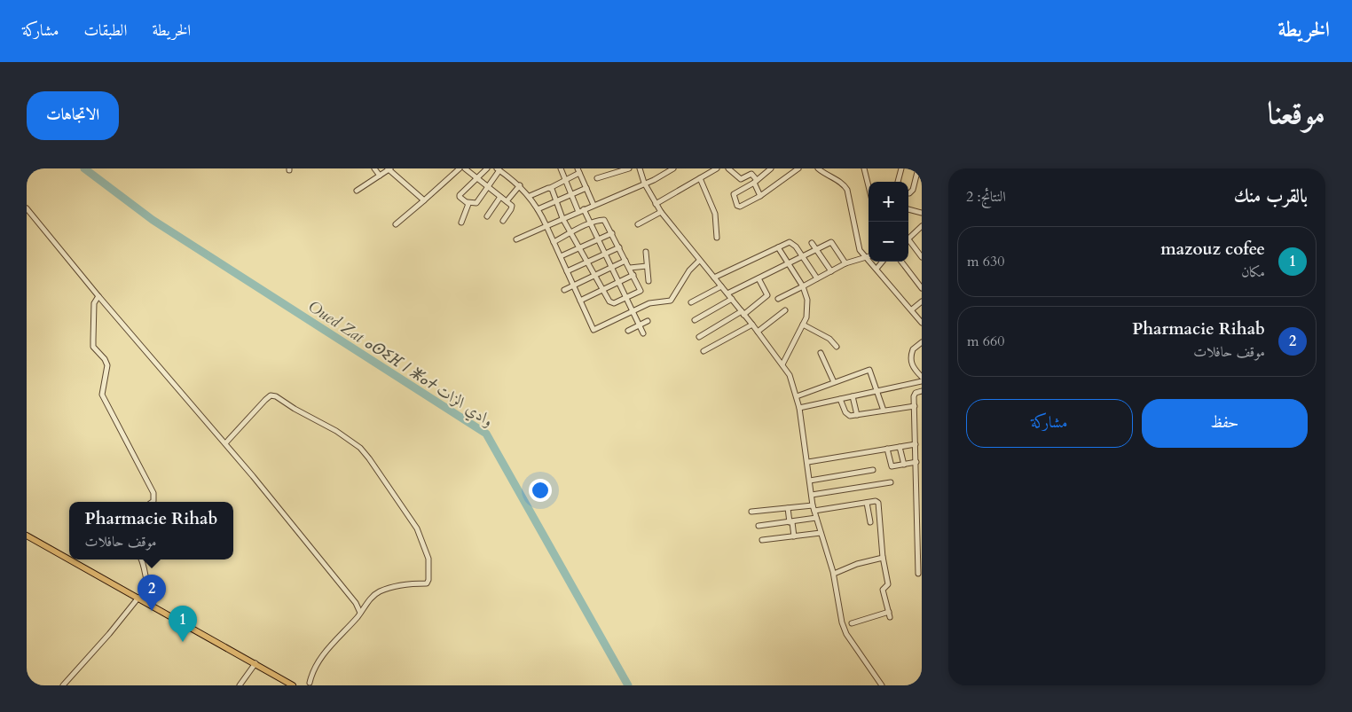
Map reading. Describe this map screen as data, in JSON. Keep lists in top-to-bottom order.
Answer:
{
  "water": ["Oued Zat ⴰⵙⵉⴼ ⵏ ⵥⴰⵜ وادي الزات"],
  "page": {
    "header": "الخريطة",
    "nav": ["الخريطة", "الطبقات", "مشاركة"],
    "title": "موقعنا",
    "buttons": [
      "الاتجاهات",
      ["حفظ", "مشاركة"]
    ],
    "heading": ["بالقرب منك", "النتائج: 2"],
    "map_buttons": ["+", "−"],
    "list": [
      {
        "mark": "1",
        "name": "mazouz cofee",
        "note": "مكان",
        "value": "630 m"
      },
      {
        "mark": "2",
        "name": "Pharmacie Rihab",
        "note": "موقف حافلات",
        "value": "660 m"
      }
    ],
    "popup": ["Pharmacie Rihab", "موقف حافلات"],
    "pins": ["2", "1"]
  }
}
